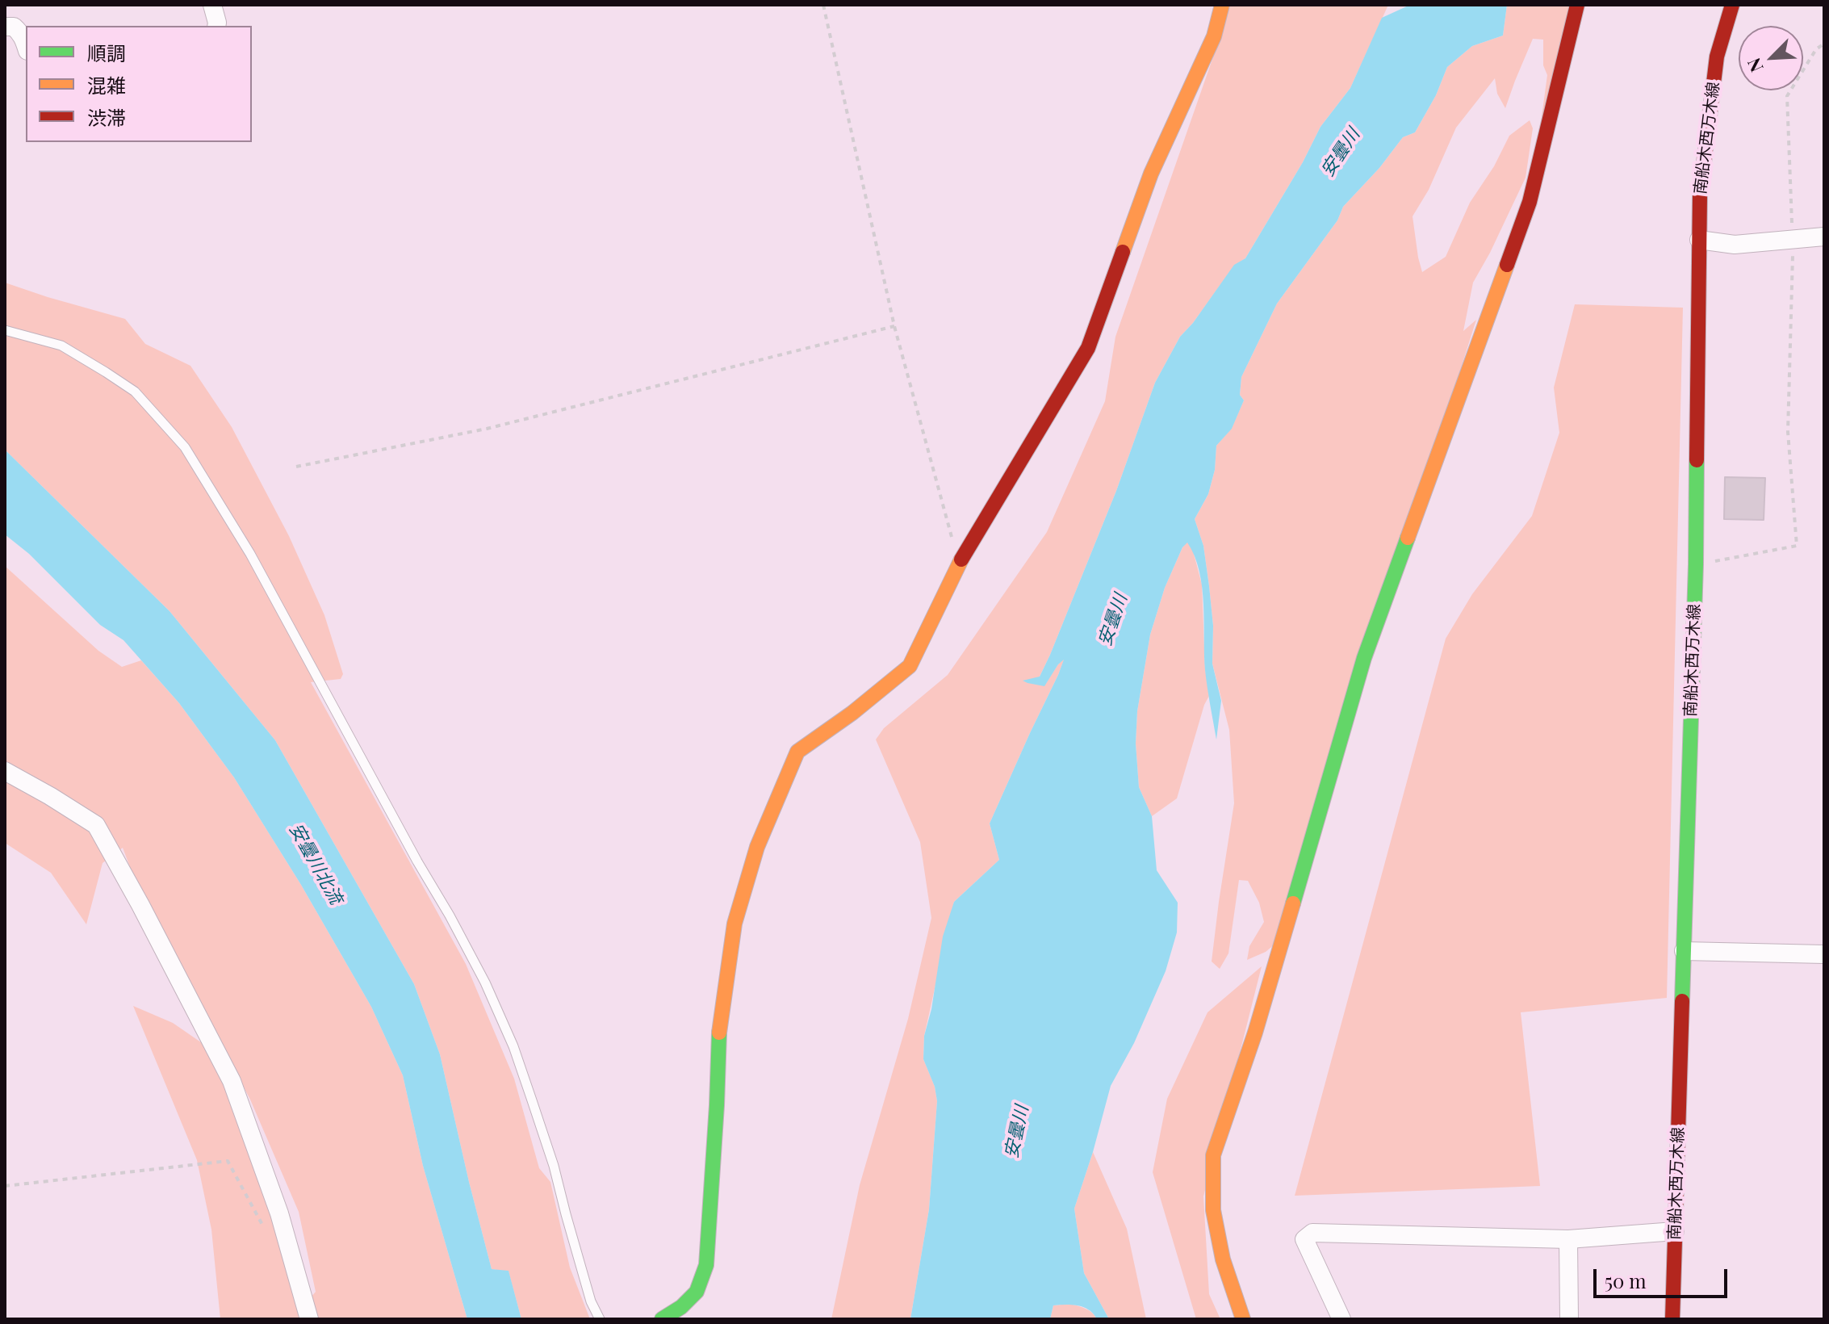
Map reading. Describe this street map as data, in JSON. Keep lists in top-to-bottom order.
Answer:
{
  "streets": {
    "street": ["南船木西万木線"]
  },
  "water": ["安曇川", "安曇川北流"],
  "legend": ["順調", "混雑", "渋滞"],
  "scale_bar": "50 m",
  "north": "bottom left"
}
